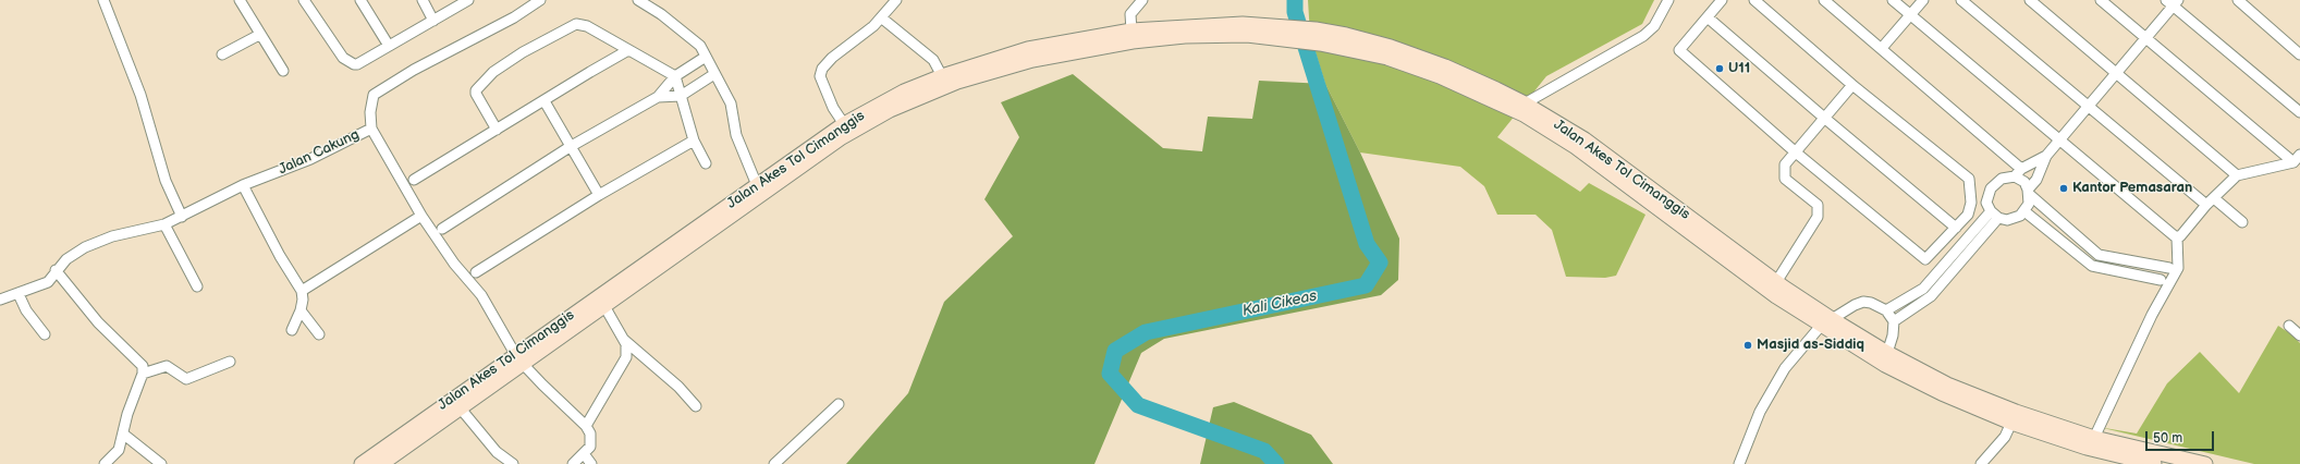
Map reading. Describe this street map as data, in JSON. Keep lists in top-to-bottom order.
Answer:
{
  "streets": {
    "main road": ["Jalan Akes Tol Cimanggis"],
    "street": ["Jalan Cakung"]
  },
  "water": ["Kali Cikeas"],
  "places": ["U11", "Kantor Pemasaran", "Masjid as-Siddiq"],
  "scale_bar": "50 m"
}
